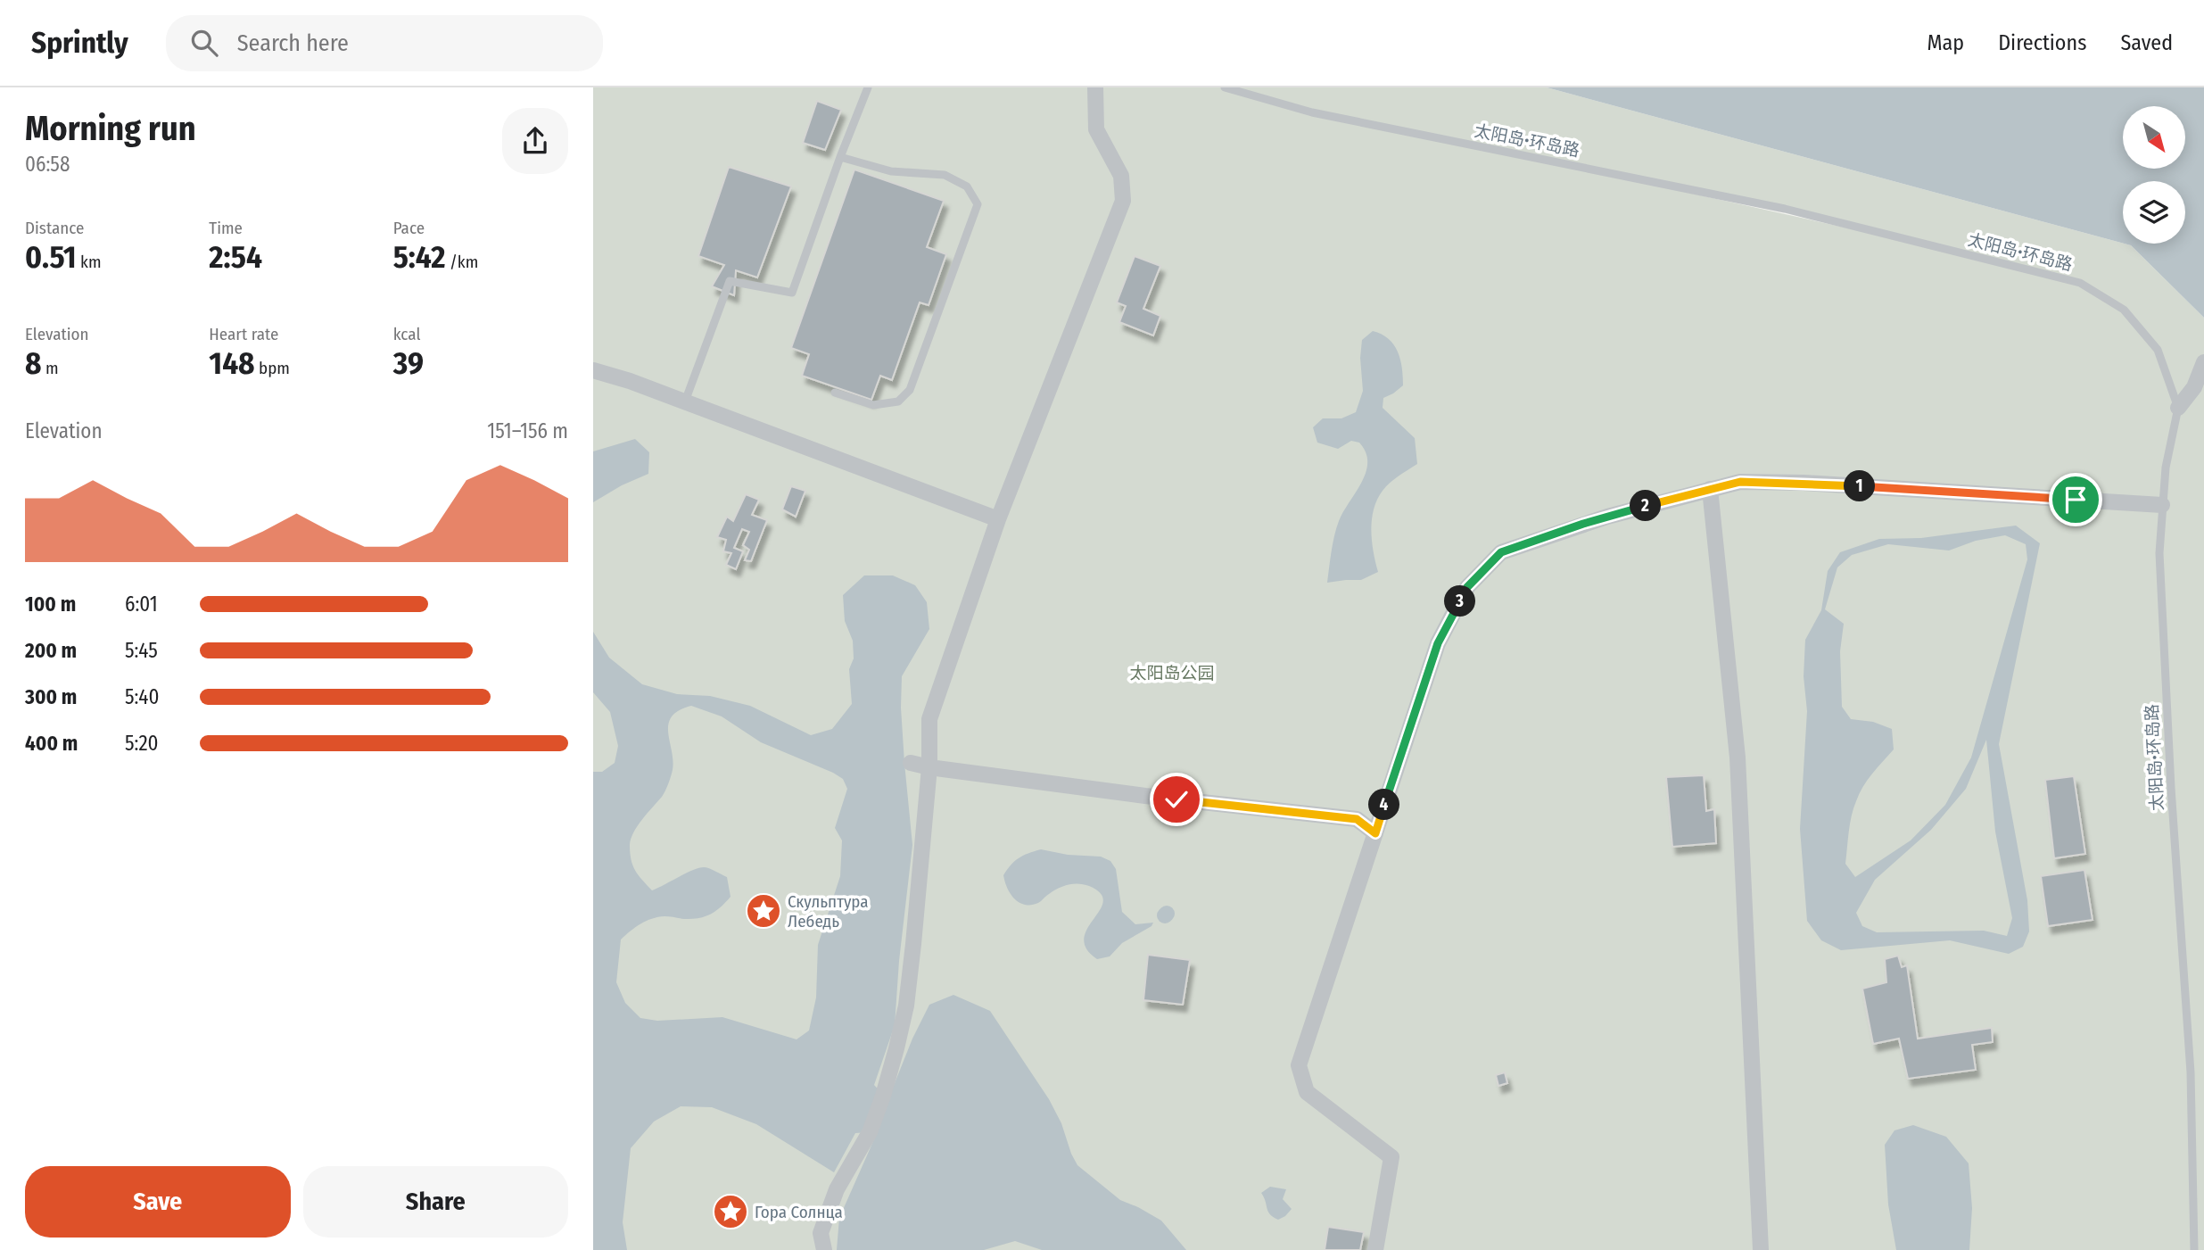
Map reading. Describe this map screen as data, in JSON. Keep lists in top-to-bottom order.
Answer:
{
  "streets": {
    "lane": ["太阳岛•环岛路"]
  },
  "parks": ["太阳岛公园"],
  "places": {
    "place": ["Скульптура Лебедь", "Гора Солнца"]
  },
  "north": "bottom right",
  "page": {
    "header": "Sprintly",
    "search": "Search here",
    "nav": ["Map", "Directions", "Saved"],
    "heading": ["Morning run", "06:58"],
    "stats": [
      ["Distance", "0.51 km"],
      ["Time", "2:54"],
      ["Pace", "5:42 /km"],
      ["Elevation", "8 m"],
      ["Heart rate", "148 bpm"],
      ["kcal", "39"]
    ],
    "chart": ["Elevation", "151–156 m"],
    "pins": [
      "1",
      "2",
      "3",
      "4"
    ],
    "list": [
      {
        "name": "100 m",
        "note": "6:01"
      },
      {
        "name": "200 m",
        "note": "5:45"
      },
      {
        "name": "300 m",
        "note": "5:40"
      },
      {
        "name": "400 m",
        "note": "5:20"
      }
    ],
    "buttons": ["Save", "Share"]
  }
}
